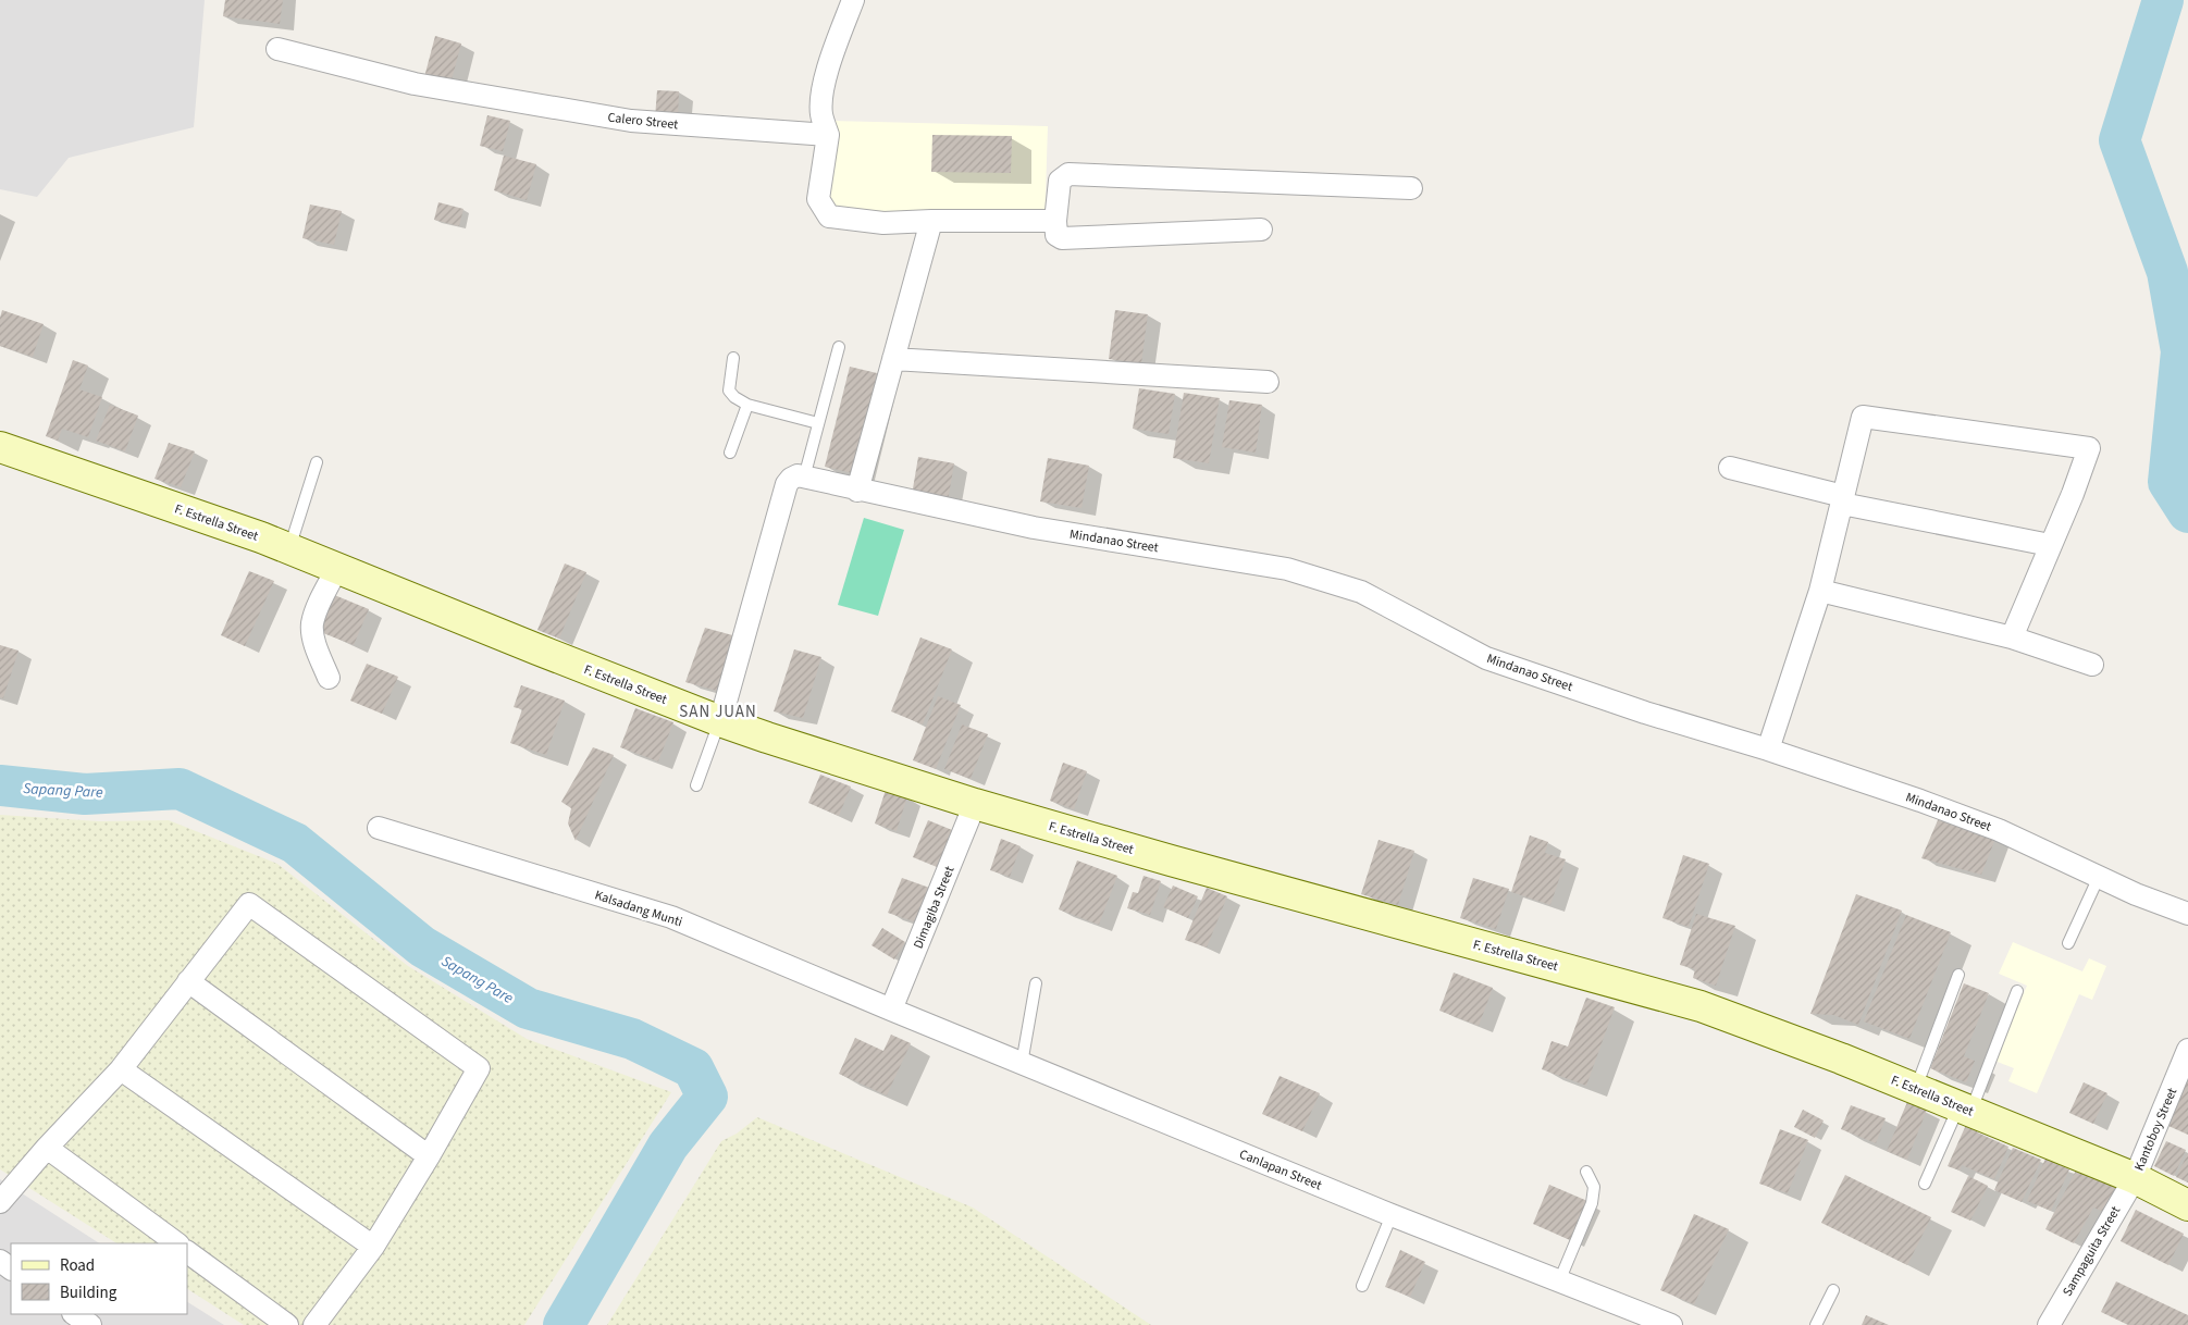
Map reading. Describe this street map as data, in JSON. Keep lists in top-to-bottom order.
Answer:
{
  "streets": {
    "main road": ["F. Estrella Street"],
    "street": [
      "Calero Street",
      "Mindanao Street",
      "Dimagiba Street",
      "Kalsadang Munti",
      "Kantoboy Street",
      "Canlapan Street",
      "Sampaguita Street"
    ]
  },
  "crossings": [
    ["F. Estrella Street", "Dimagiba Street"],
    ["F. Estrella Street", "Kantoboy Street"],
    ["F. Estrella Street", "Sampaguita Street"],
    ["Dimagiba Street", "Kalsadang Munti"],
    ["Dimagiba Street", "Canlapan Street"],
    ["Kalsadang Munti", "Canlapan Street"],
    ["Kantoboy Street", "Sampaguita Street"]
  ],
  "districts": ["SAN JUAN"],
  "water": ["Sapang Pare"],
  "legend": ["Road", "Building"]
}
